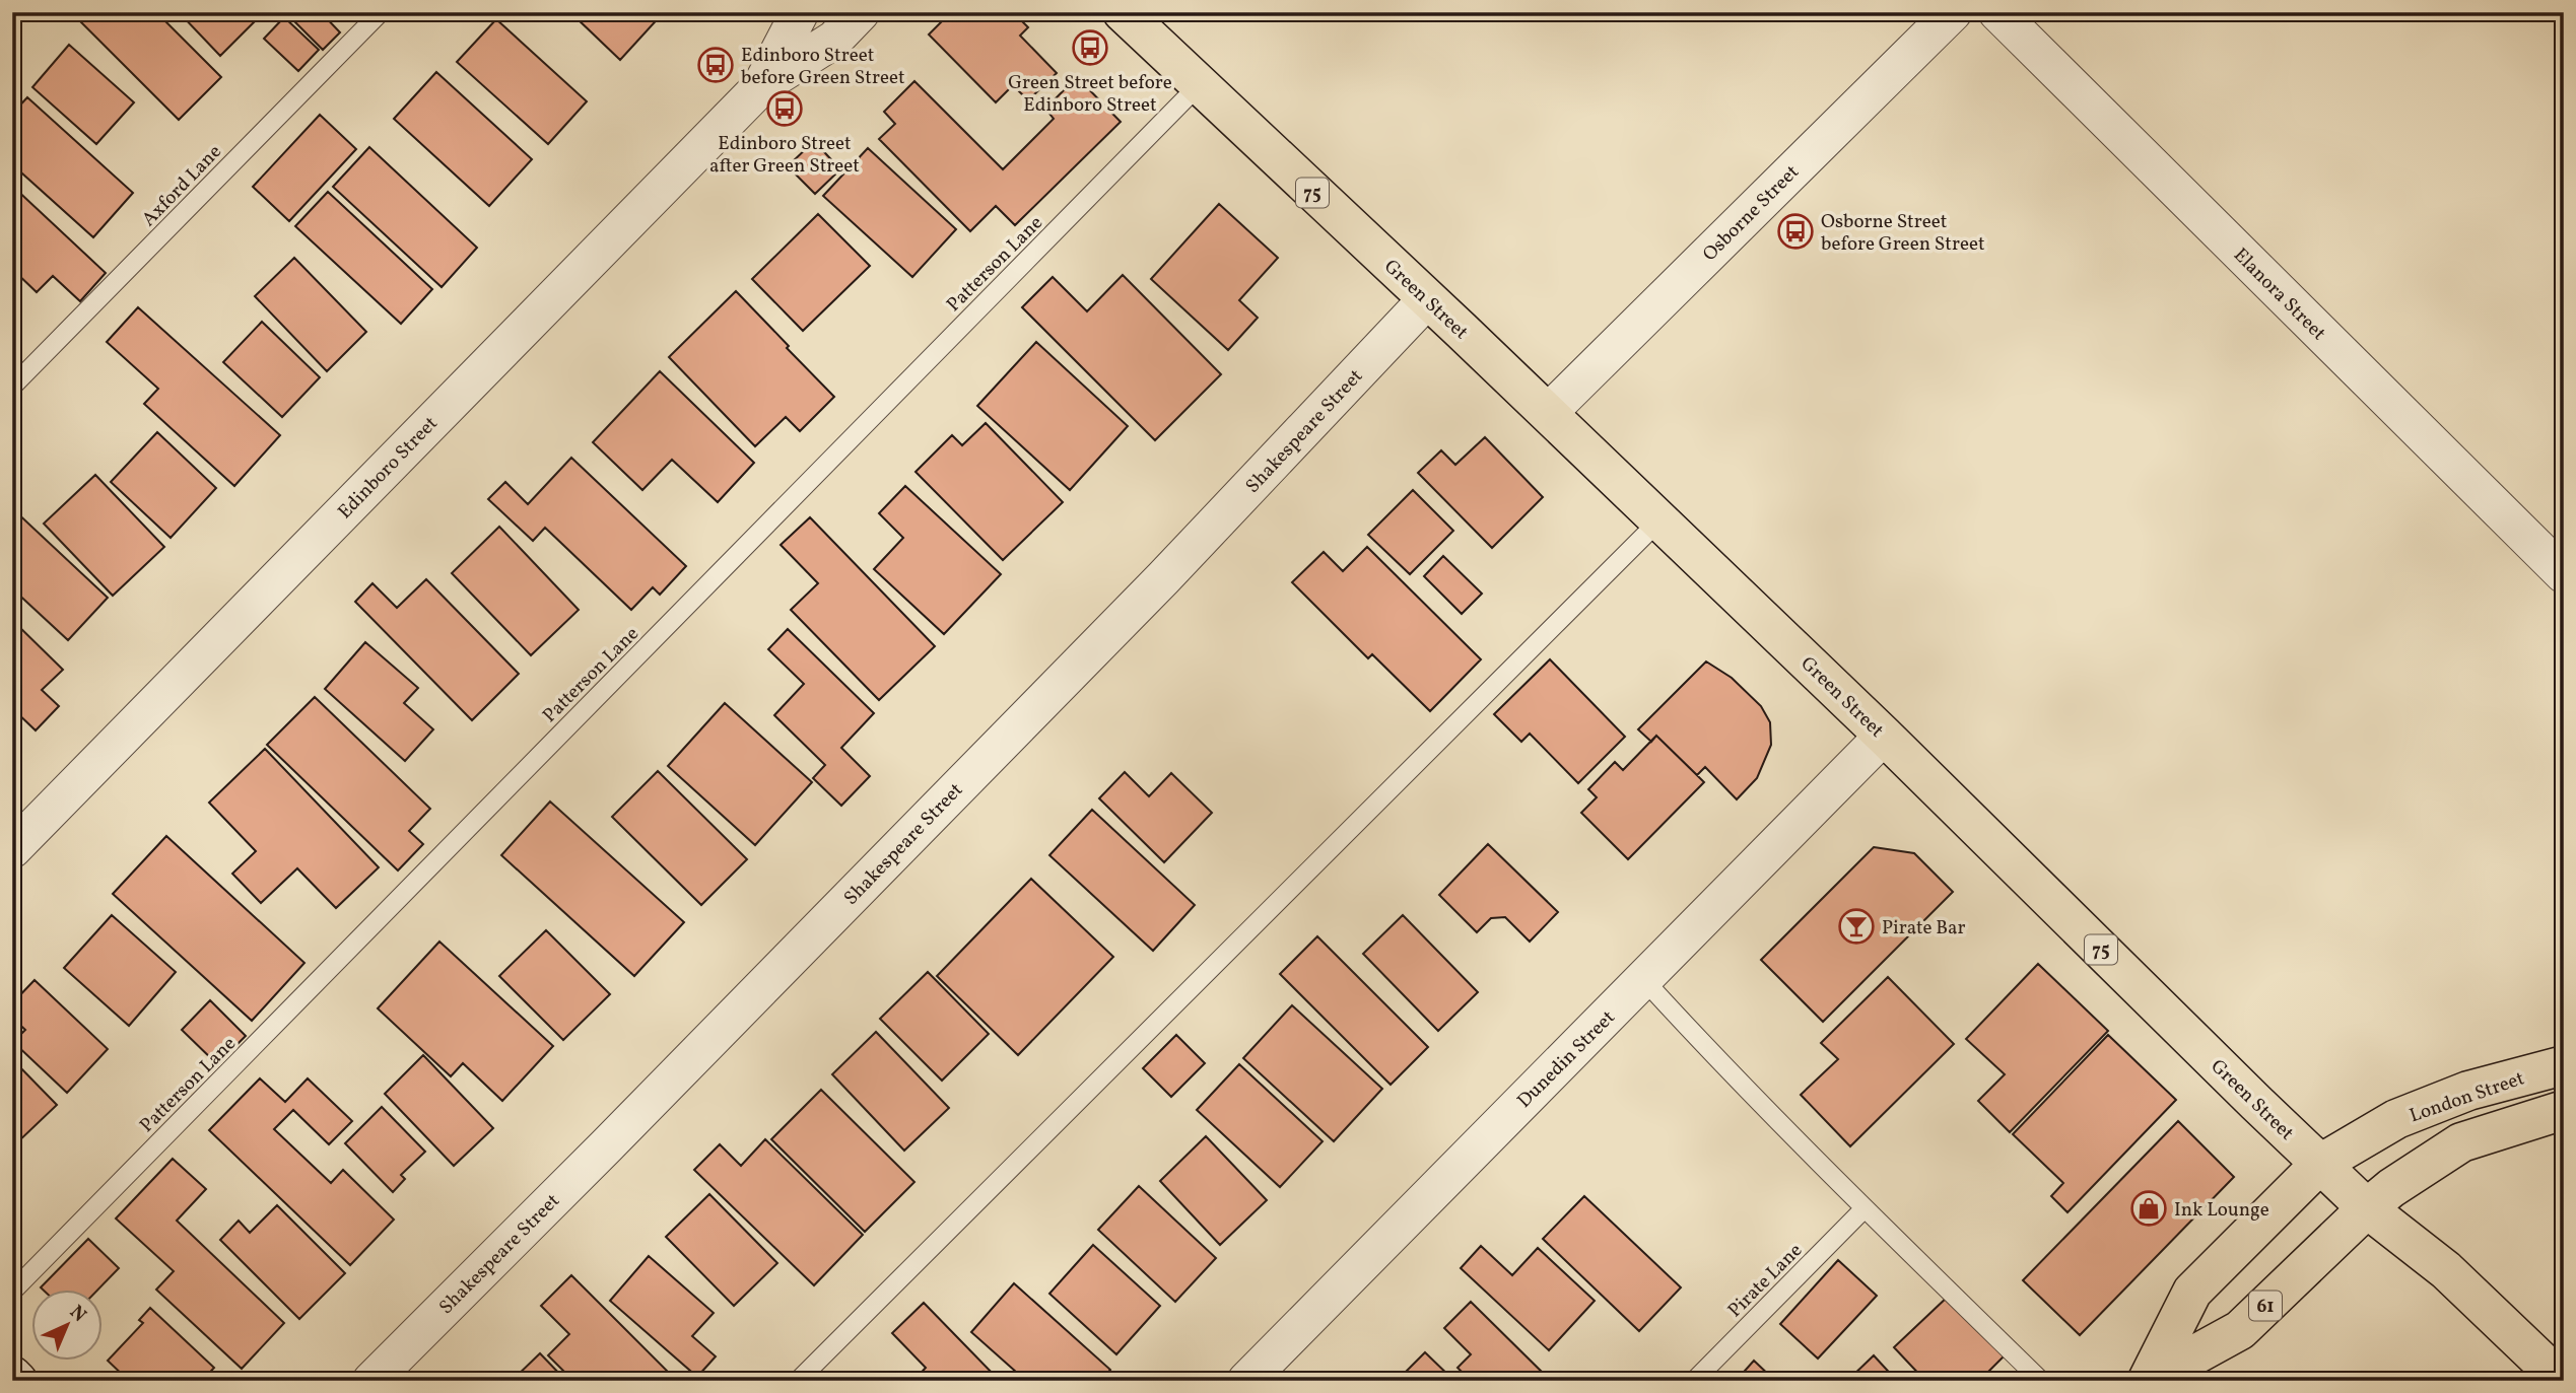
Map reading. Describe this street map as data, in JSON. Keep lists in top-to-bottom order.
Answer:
{
  "streets": {
    "main road": [
      "75",
      "Green Street",
      "London Street",
      "61"
    ],
    "street": [
      "Osborne Street",
      "Elanora Street",
      "Shakespeare Street",
      "Edinboro Street",
      "Dunedin Street"
    ],
    "lane": ["Axford Lane", "Patterson Lane", "Pirate Lane"]
  },
  "crossings": [
    ["Osborne Street", "Green Street"],
    ["Patterson Lane", "Green Street"],
    ["Green Street", "Shakespeare Street"],
    ["Green Street", "Dunedin Street"],
    ["Green Street", "London Street"]
  ],
  "places": {
    "bus stop": [
      "Green Street before Edinboro Street",
      "Edinboro Street before Green Street",
      "Edinboro Street after Green Street",
      "Osborne Street before Green Street"
    ],
    "bar": ["Pirate Bar"],
    "shop": ["Ink Lounge"]
  },
  "north": "top right"
}
